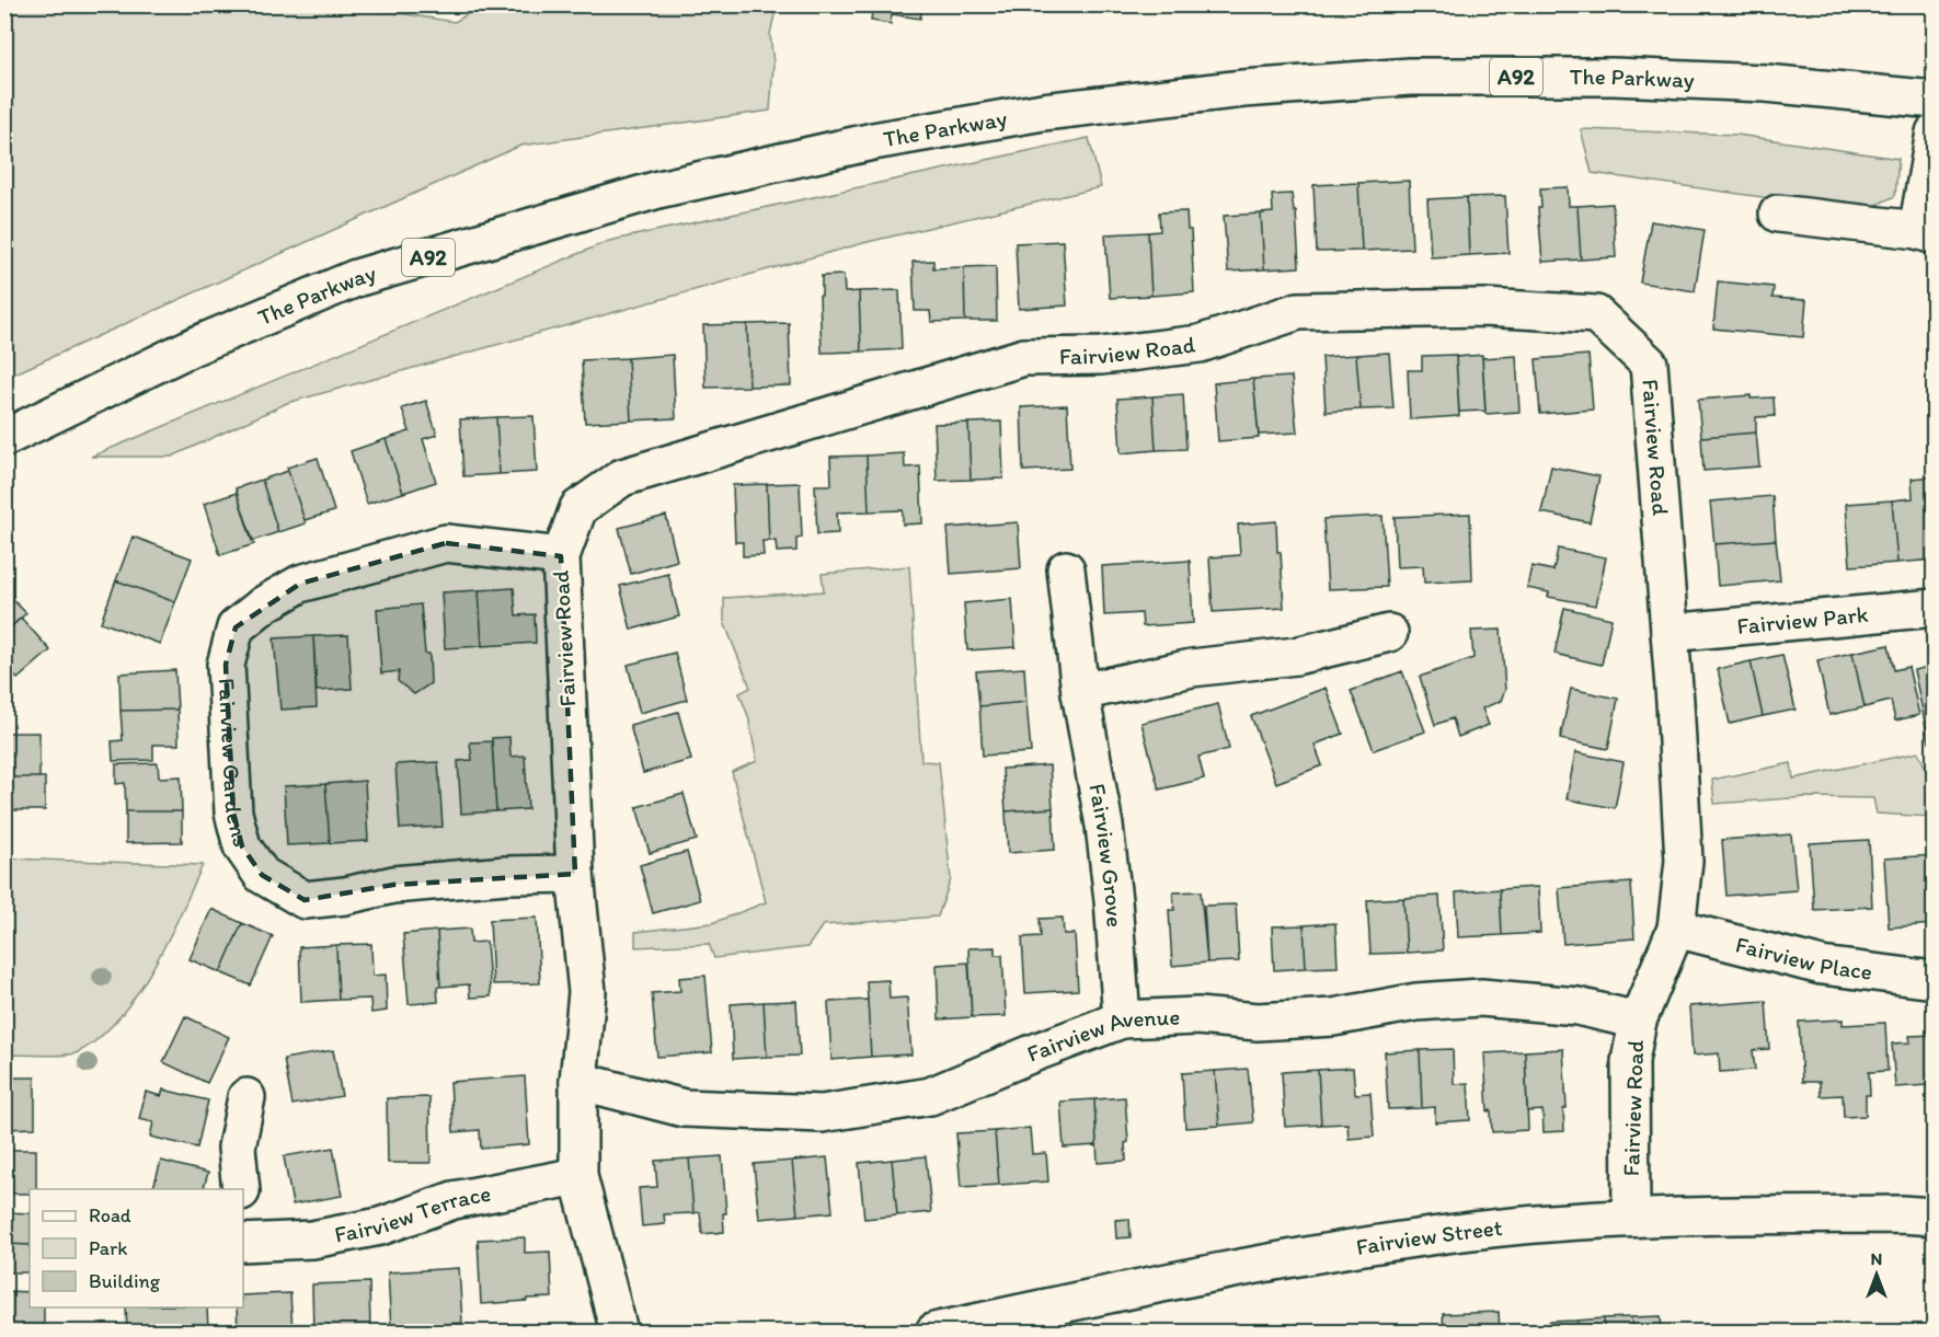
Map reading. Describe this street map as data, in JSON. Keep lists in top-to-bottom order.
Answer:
{
  "streets": {
    "street": [
      "A92",
      "The Parkway",
      "Fairview Road",
      "Fairview Park",
      "Fairview Gardens",
      "Fairview Grove",
      "Fairview Place",
      "Fairview Avenue",
      "Fairview Terrace",
      "Fairview Street"
    ]
  },
  "crossings": [
    ["Fairview Road", "Fairview Park"],
    ["Fairview Road", "Fairview Gardens"],
    ["Fairview Road", "Fairview Place"],
    ["Fairview Road", "Fairview Avenue"],
    ["Fairview Road", "Fairview Terrace"],
    ["Fairview Road", "Fairview Street"],
    ["Fairview Grove", "Fairview Avenue"]
  ],
  "legend": ["Road", "Park", "Building"],
  "north": "top"
}
